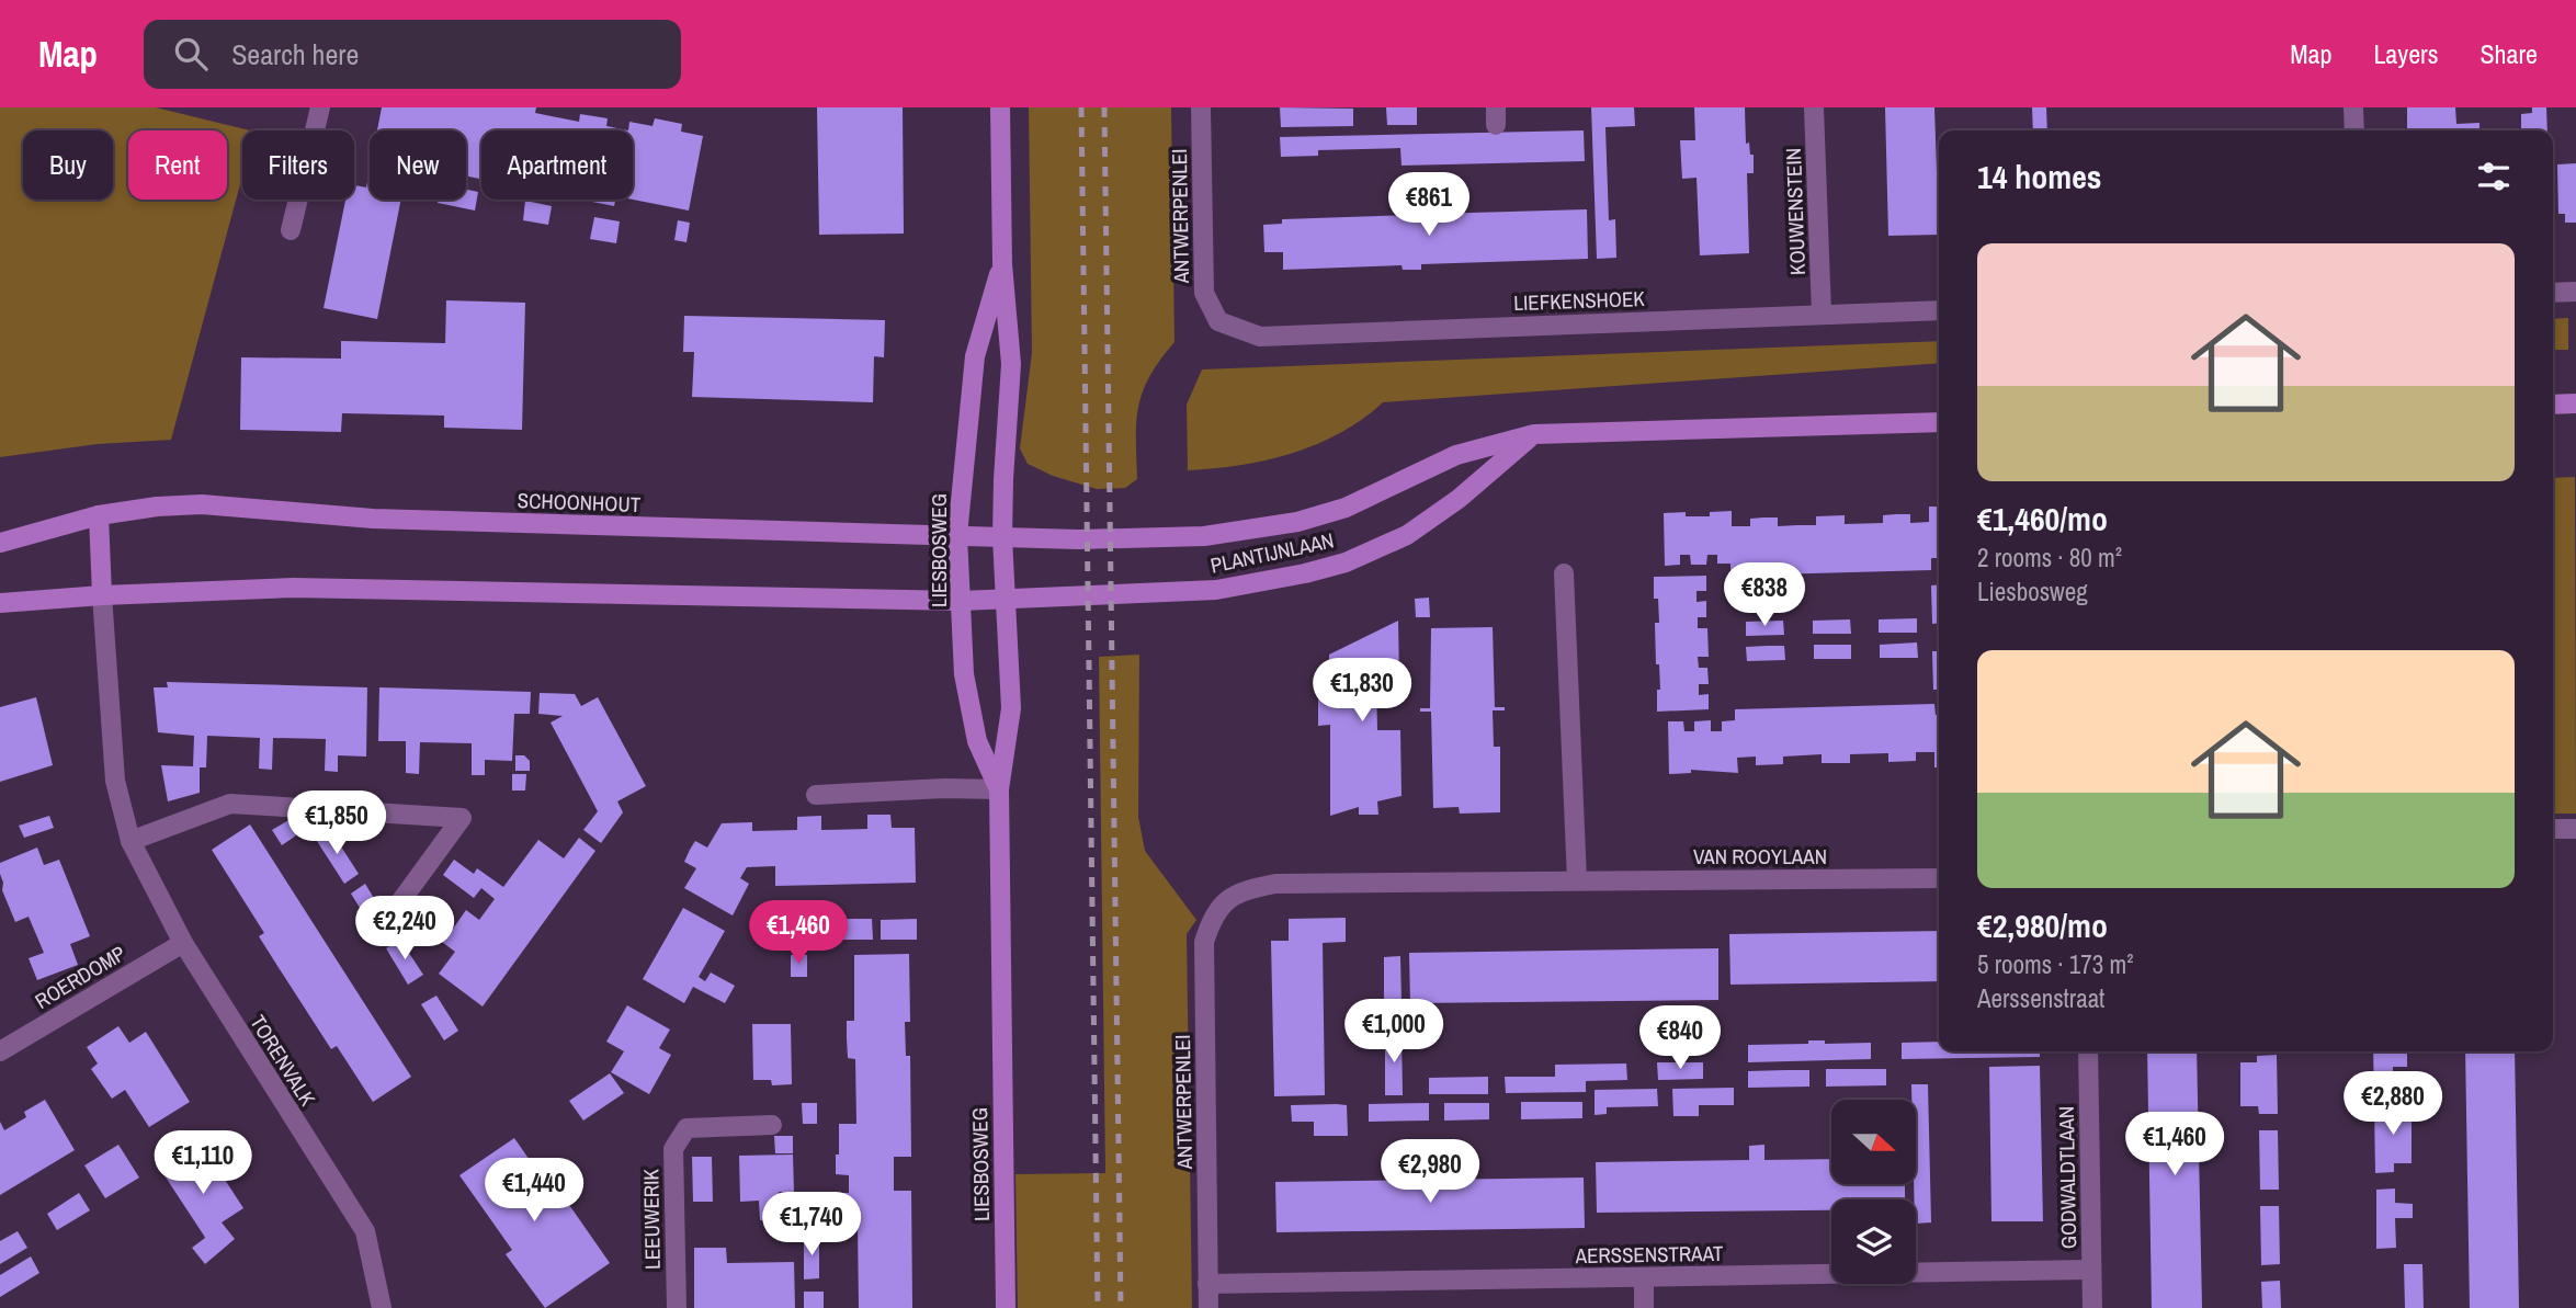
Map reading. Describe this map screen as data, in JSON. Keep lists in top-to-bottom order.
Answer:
{
  "streets": {
    "main road": ["SCHOONHOUT", "LIESBOSWEG", "PLANTIJNLAAN"],
    "street": [
      "KOUWENSTEIN",
      "ANTWERPENLEI",
      "LIEFKENSHOEK",
      "VAN ROOYLAAN",
      "ROERDOMP",
      "TORENVALK",
      "GODWALDTLAAN",
      "LEEUWERIK",
      "AERSSENSTRAAT"
    ]
  },
  "crossings": [
    ["KOUWENSTEIN", "LIEFKENSHOEK"],
    ["ANTWERPENLEI", "LIEFKENSHOEK"],
    ["ANTWERPENLEI", "VAN ROOYLAAN"],
    ["ANTWERPENLEI", "AERSSENSTRAAT"],
    ["SCHOONHOUT", "LIESBOSWEG"],
    ["SCHOONHOUT", "PLANTIJNLAAN"],
    ["LIESBOSWEG", "PLANTIJNLAAN"],
    ["ROERDOMP", "TORENVALK"],
    ["GODWALDTLAAN", "AERSSENSTRAAT"]
  ],
  "north": "right",
  "page": {
    "header": "Map",
    "search": "Search here",
    "nav": ["Map", "Layers", "Share"],
    "chip": [
      "Buy",
      "Rent",
      "Filters",
      "New",
      "Apartment"
    ],
    "heading": "14 homes",
    "price": [
      "€861",
      "€838",
      "€1,830",
      "€1,850",
      "€2,240",
      "€1,460",
      "€1,000",
      "€840",
      "€2,880",
      "€1,460",
      "€1,110",
      "€2,980",
      "€1,440",
      "€1,740"
    ],
    "list": [
      {
        "name": "€1,460/mo",
        "note": "2 rooms · 80 m² · Liesbosweg"
      },
      {
        "name": "€2,980/mo",
        "note": "5 rooms · 173 m² · Aerssenstraat"
      }
    ]
  }
}
